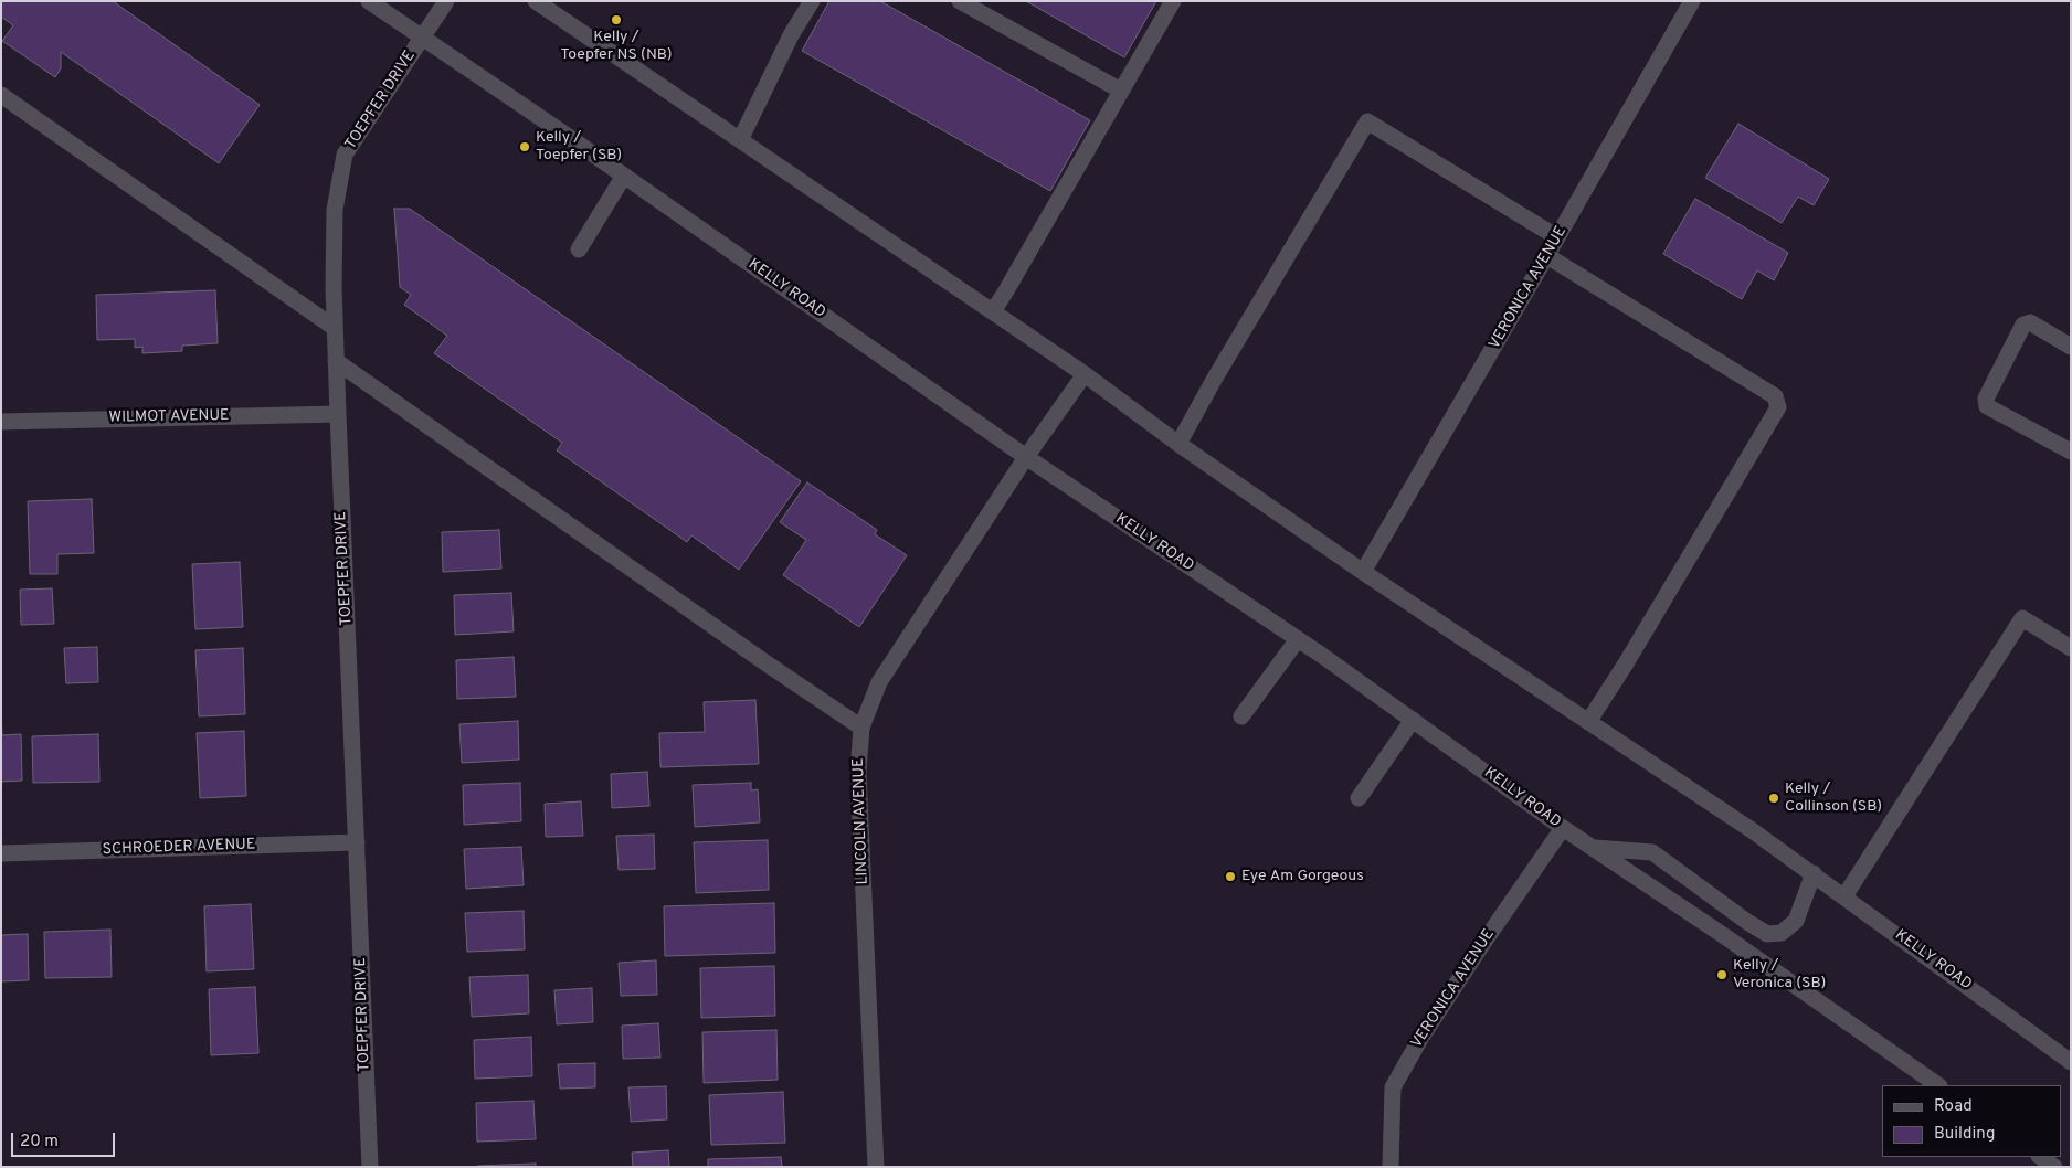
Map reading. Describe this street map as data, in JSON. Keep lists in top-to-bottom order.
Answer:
{
  "streets": {
    "street": [
      "TOEPFER DRIVE",
      "VERONICA AVENUE",
      "KELLY ROAD",
      "WILMOT AVENUE",
      "LINCOLN AVENUE",
      "SCHROEDER AVENUE"
    ]
  },
  "crossings": [
    ["TOEPFER DRIVE", "KELLY ROAD"],
    ["TOEPFER DRIVE", "WILMOT AVENUE"],
    ["TOEPFER DRIVE", "SCHROEDER AVENUE"],
    ["VERONICA AVENUE", "KELLY ROAD"],
    ["KELLY ROAD", "LINCOLN AVENUE"]
  ],
  "places": [
    "Kelly / Toepfer NS (NB)",
    "Kelly / Toepfer (SB)",
    "Kelly / Collinson (SB)",
    "Eye Am Gorgeous",
    "Kelly / Veronica (SB)"
  ],
  "legend": ["Road", "Building"],
  "scale_bar": "20 m"
}
